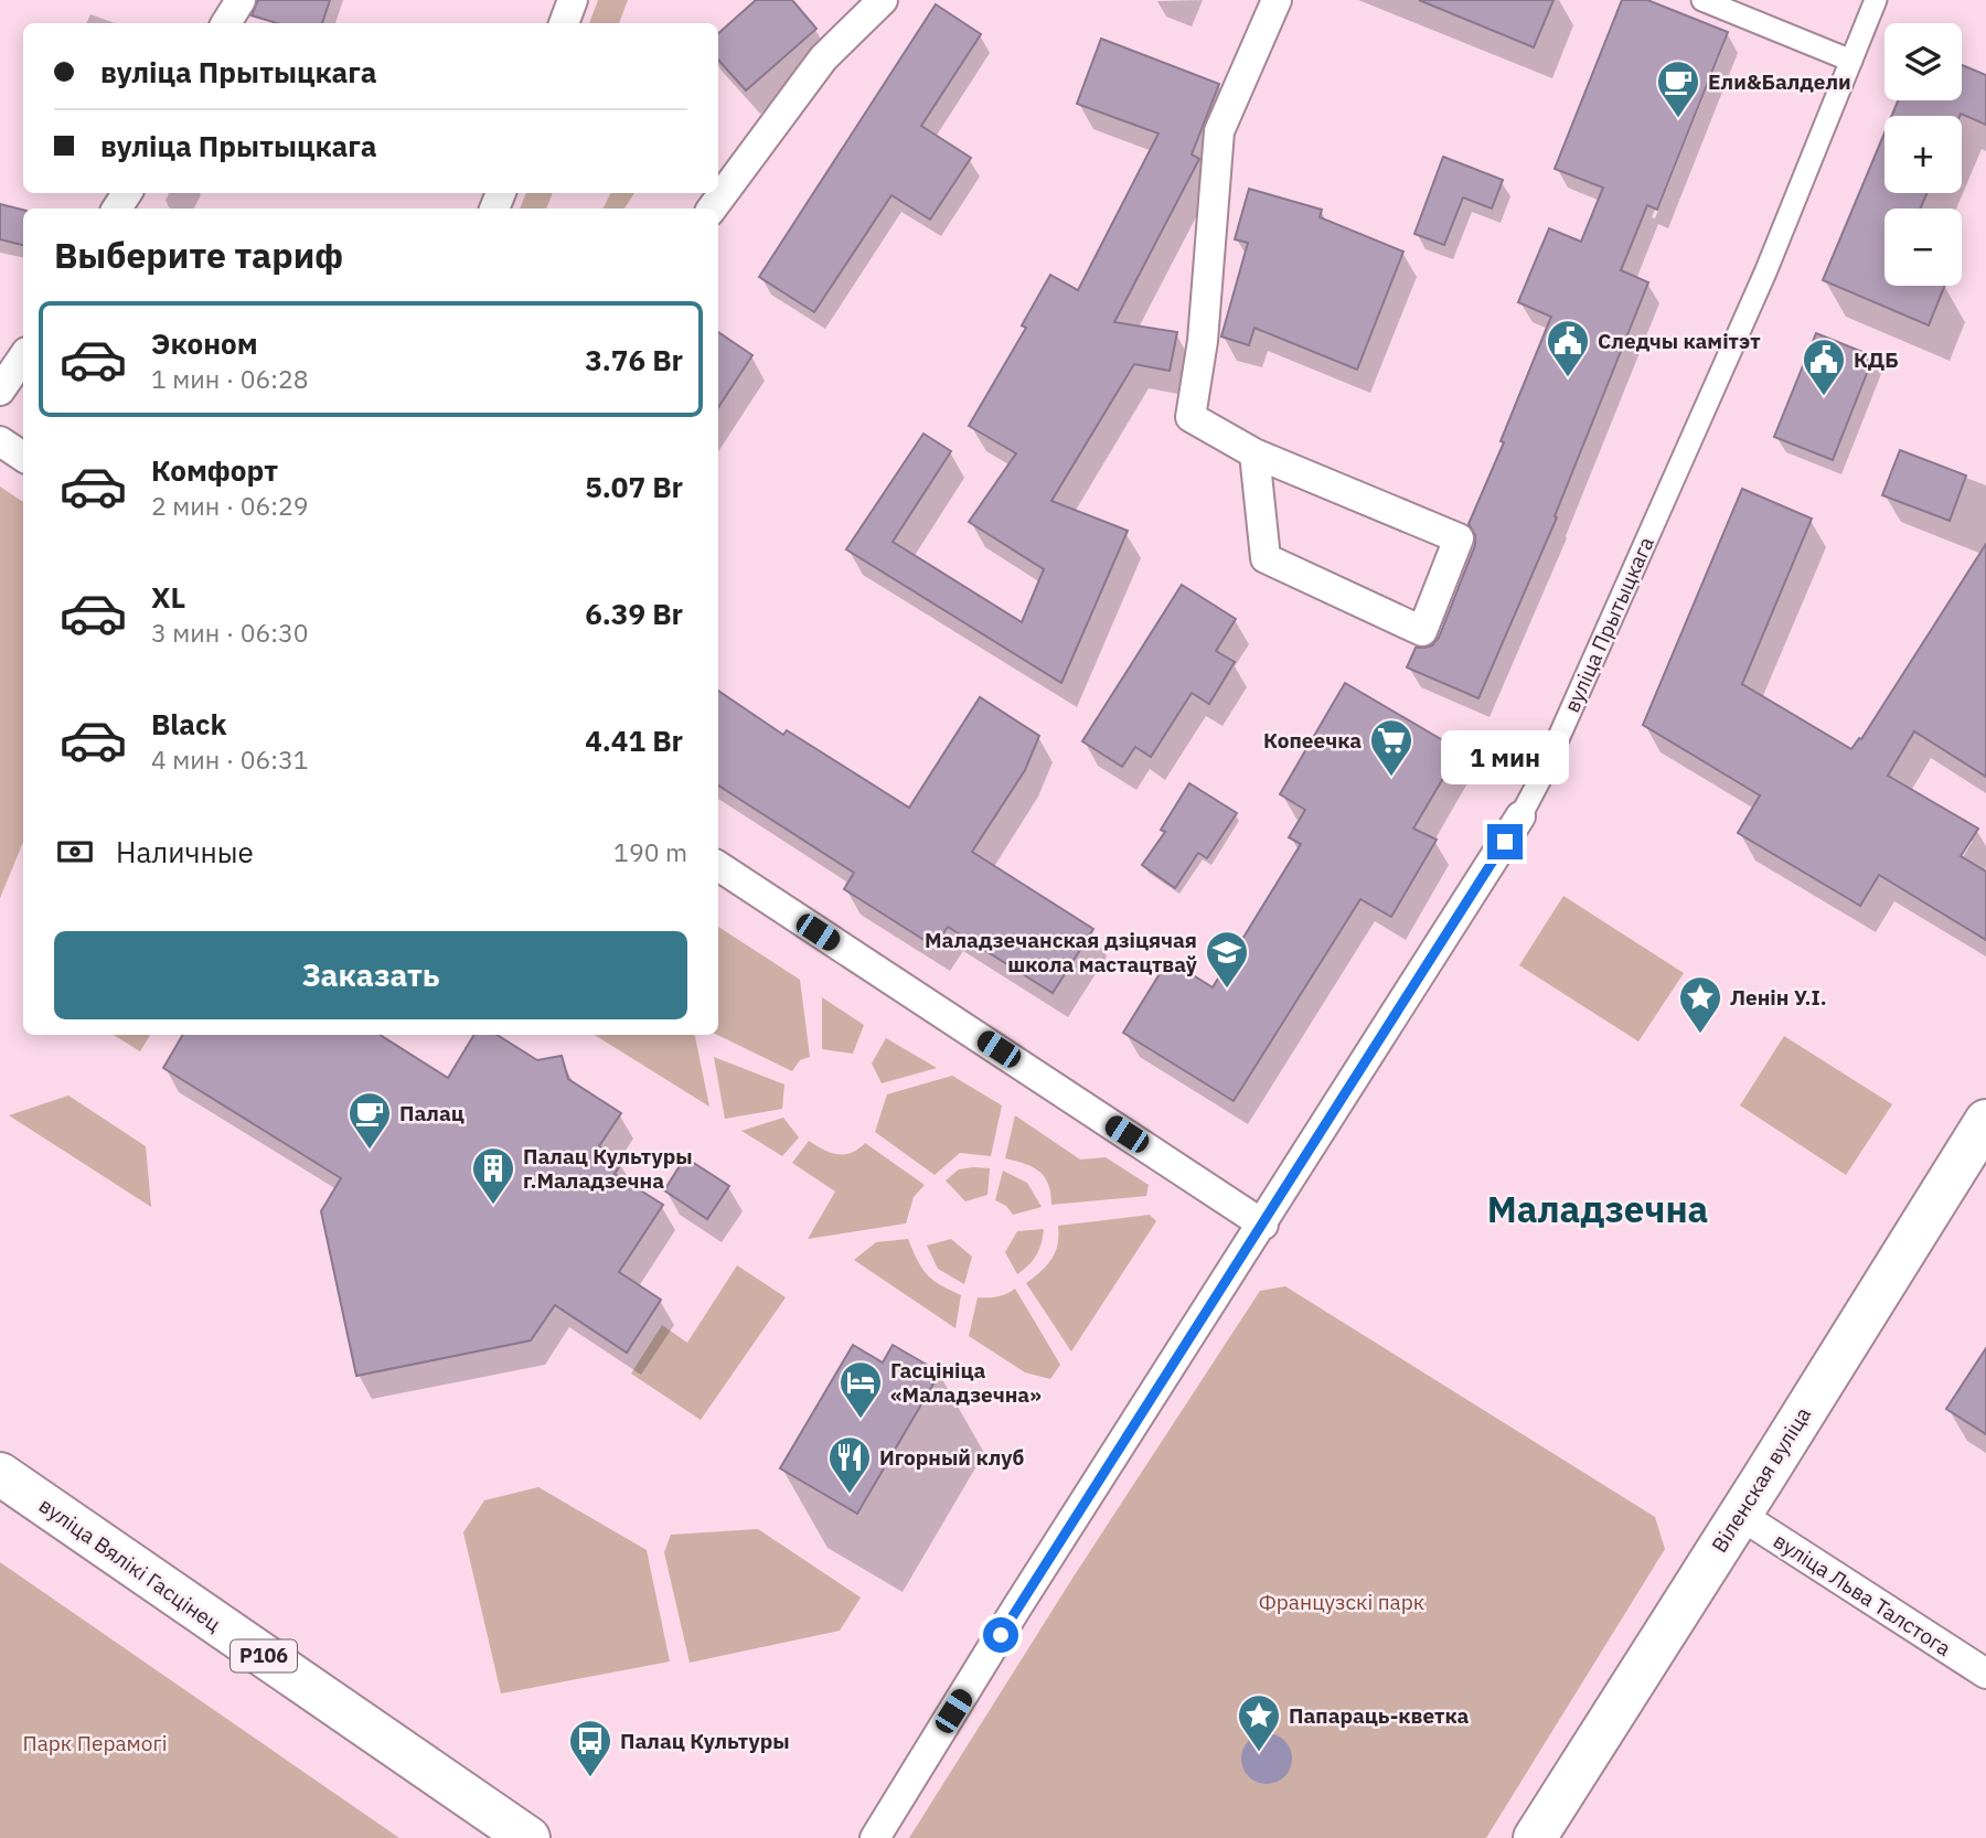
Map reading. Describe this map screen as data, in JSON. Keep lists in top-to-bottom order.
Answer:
{
  "streets": {
    "main road": ["Віленская вуліца", "вуліца Вялікі Гасцінец", "Р106"],
    "street": ["вуліца Прытыцкага", "вуліца Льва Талстога"]
  },
  "crossings": [
    ["Віленская вуліца", "вуліца Льва Талстога"]
  ],
  "districts": ["Маладзечна"],
  "parks": ["Французскі парк", "Парк Перамогі"],
  "places": {
    "cafe": ["Ели&Балдели", "Палац"],
    "public building": ["Следчы камітэт", "КДБ"],
    "supermarket": ["Копеечка"],
    "school or university": ["Маладзечанская дзіцячая школа мастацтваў"],
    "place": ["Ленін У.І.", "Папараць-кветка"],
    "building": ["Палац Культуры г.Маладзечна"],
    "hotel": ["Гасцініца «Маладзечна»"],
    "restaurant": ["Игорный клуб"],
    "bus stop": ["Палац Культуры"]
  },
  "page": {
    "map_buttons": ["+", "−"],
    "banner": ["вуліца Прытыцкага", "вуліца Прытыцкага"],
    "heading": "Выберите тариф",
    "list": [
      {
        "name": "Эконом",
        "note": "1 мин · 06:28",
        "value": "3.76 Br"
      },
      {
        "name": "Комфорт",
        "note": "2 мин · 06:29",
        "value": "5.07 Br"
      },
      {
        "name": "XL",
        "note": "3 мин · 06:30",
        "value": "6.39 Br"
      },
      {
        "name": "Black",
        "note": "4 мин · 06:31",
        "value": "4.41 Br"
      }
    ],
    "bubble": "1 мин",
    "pay": ["Наличные", "190 m"],
    "buttons": "Заказать"
  }
}
